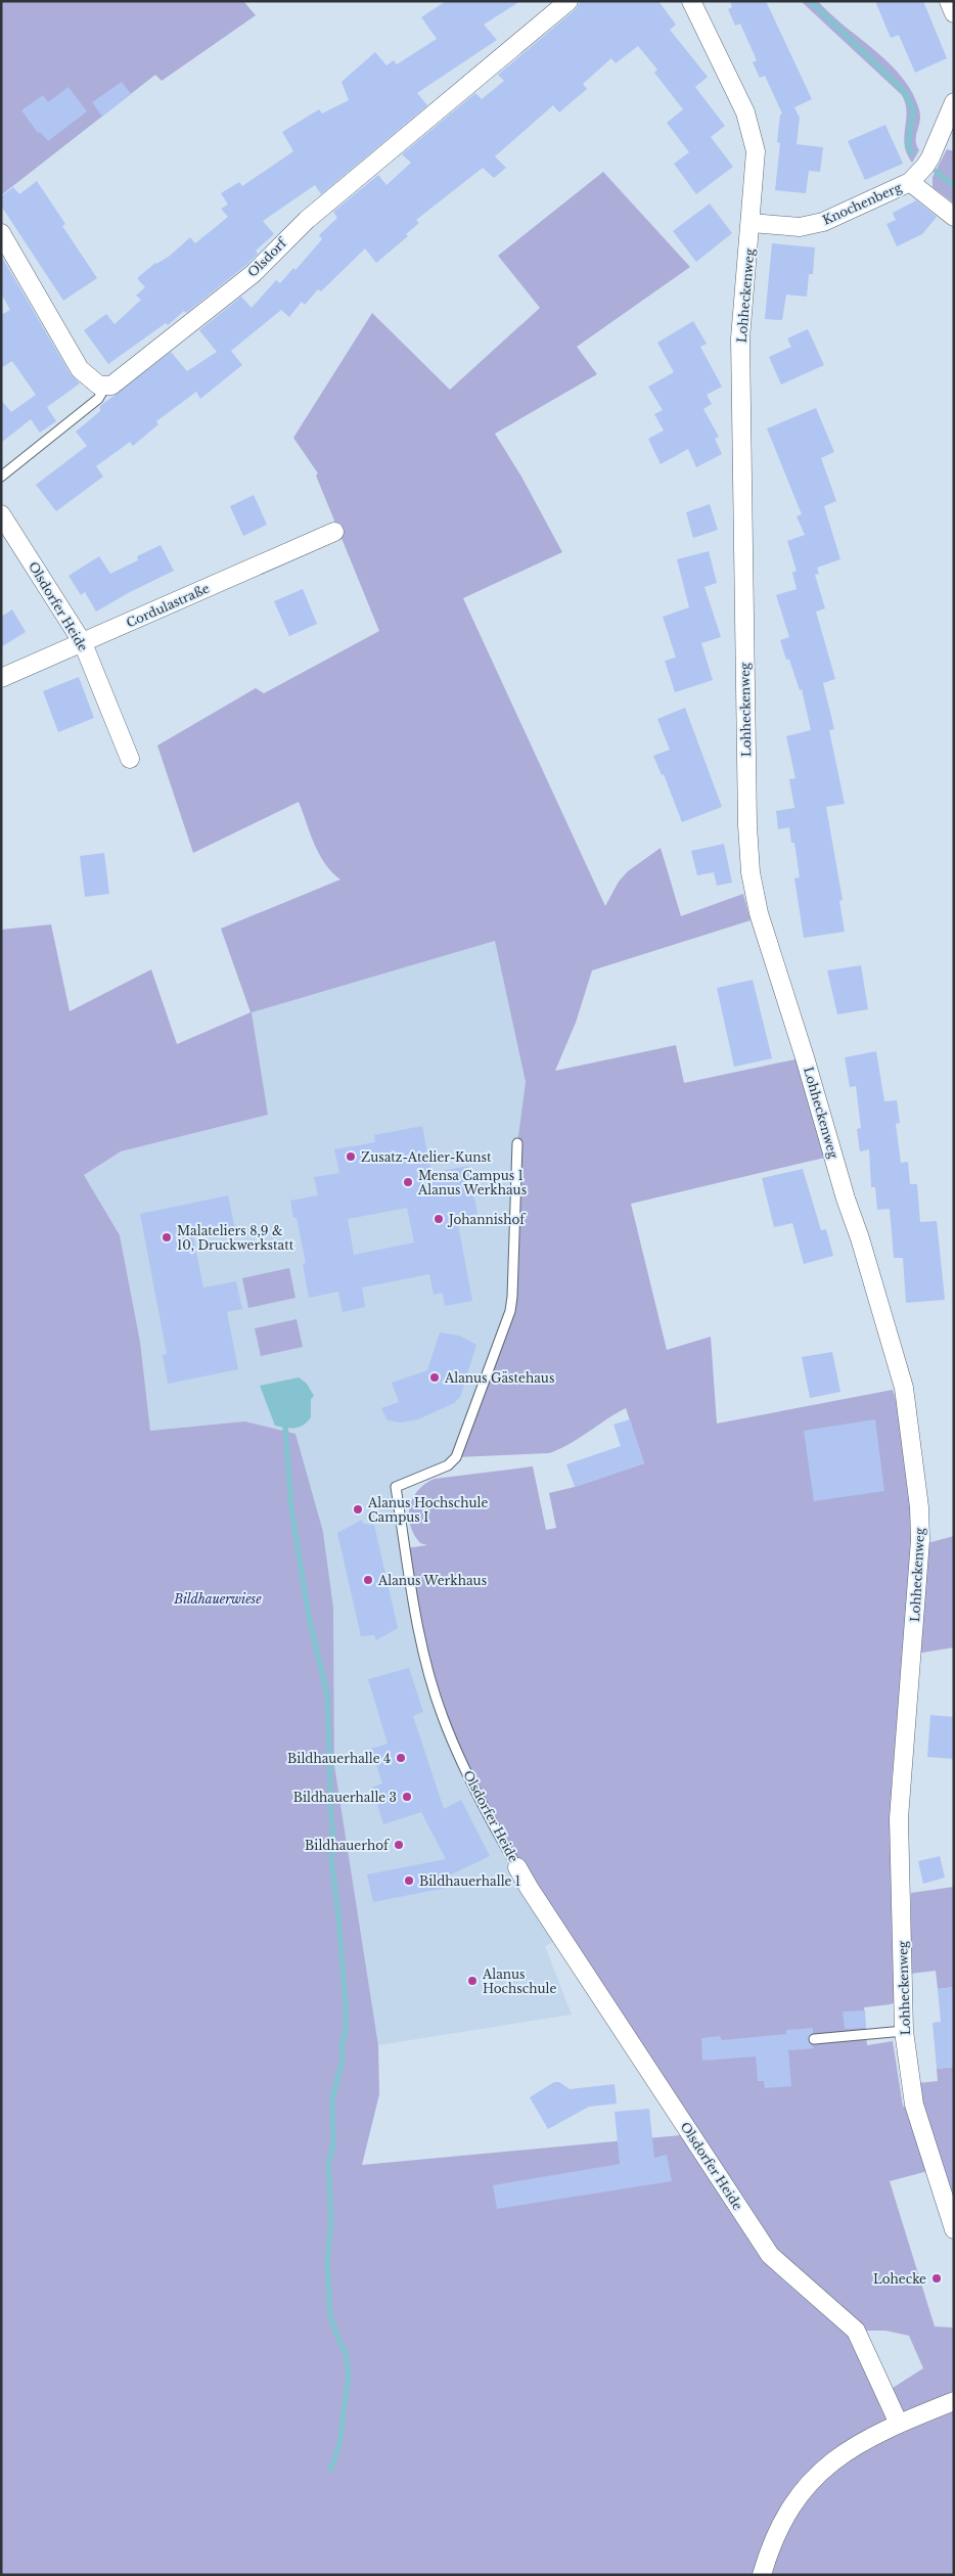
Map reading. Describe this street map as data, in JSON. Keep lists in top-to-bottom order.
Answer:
{
  "streets": {
    "street": [
      "Knochenberg",
      "Olsdorf",
      "Lohheckenweg",
      "Cordulastraße",
      "Olsdorfer Heide"
    ]
  },
  "crossings": [
    ["Knochenberg", "Lohheckenweg"],
    ["Cordulastraße", "Olsdorfer Heide"]
  ],
  "parks": ["Bildhauerwiese"],
  "places": [
    "Zusatz-Atelier-Kunst",
    "Mensa Campus 1 Alanus Werkhaus",
    "Johannishof",
    "Malateliers 8,9 & 10, Druckwerkstatt",
    "Alanus Gästehaus",
    "Alanus Hochschule Campus I",
    "Alanus Werkhaus",
    "Bildhauerhalle 4",
    "Bildhauerhalle 3",
    "Bildhauerhof",
    "Bildhauerhalle 1",
    "Alanus Hochschule",
    "Lohecke"
  ]
}
